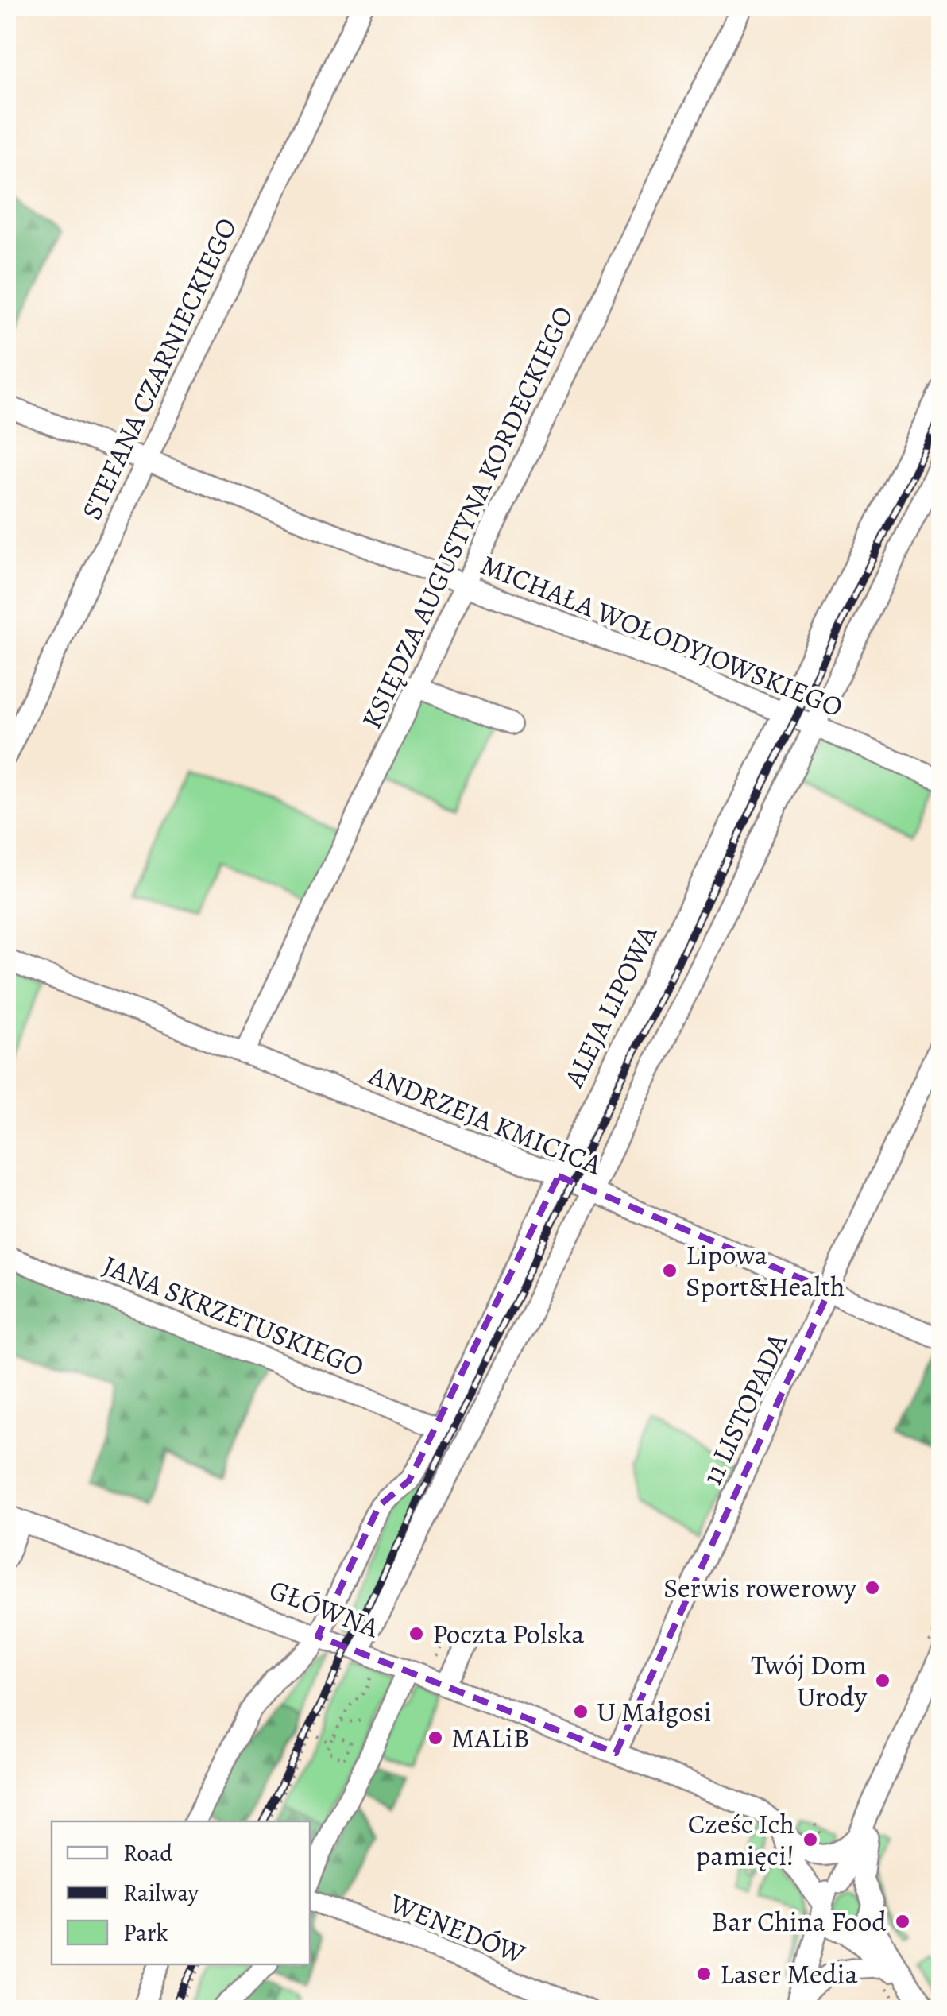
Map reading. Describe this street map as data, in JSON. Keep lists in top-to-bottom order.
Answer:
{
  "streets": {
    "street": [
      "STEFANA CZARNIECKIEGO",
      "KSIĘDZA AUGUSTYNA KORDECKIEGO",
      "MICHAŁA WOŁODYJOWSKIEGO",
      "ALEJA LIPOWA",
      "ANDRZEJA KMICICA",
      "JANA SKRZETUSKIEGO",
      "11 LISTOPADA",
      "GŁÓWNA",
      "WENEDÓW"
    ]
  },
  "crossings": [
    ["STEFANA CZARNIECKIEGO", "MICHAŁA WOŁODYJOWSKIEGO"],
    ["KSIĘDZA AUGUSTYNA KORDECKIEGO", "MICHAŁA WOŁODYJOWSKIEGO"],
    ["KSIĘDZA AUGUSTYNA KORDECKIEGO", "ANDRZEJA KMICICA"],
    ["MICHAŁA WOŁODYJOWSKIEGO", "ALEJA LIPOWA"],
    ["ALEJA LIPOWA", "ANDRZEJA KMICICA"],
    ["ALEJA LIPOWA", "JANA SKRZETUSKIEGO"],
    ["ALEJA LIPOWA", "GŁÓWNA"],
    ["ANDRZEJA KMICICA", "11 LISTOPADA"],
    ["11 LISTOPADA", "GŁÓWNA"]
  ],
  "places": [
    "Lipowa Sport&Health",
    "Serwis rowerowy",
    "Poczta Polska",
    "Twój Dom Urody",
    "U Małgosi",
    "MALiB",
    "Cześc Ich pamięci!",
    "Bar China Food",
    "Laser Media"
  ],
  "legend": ["Road", "Railway", "Park"]
}
